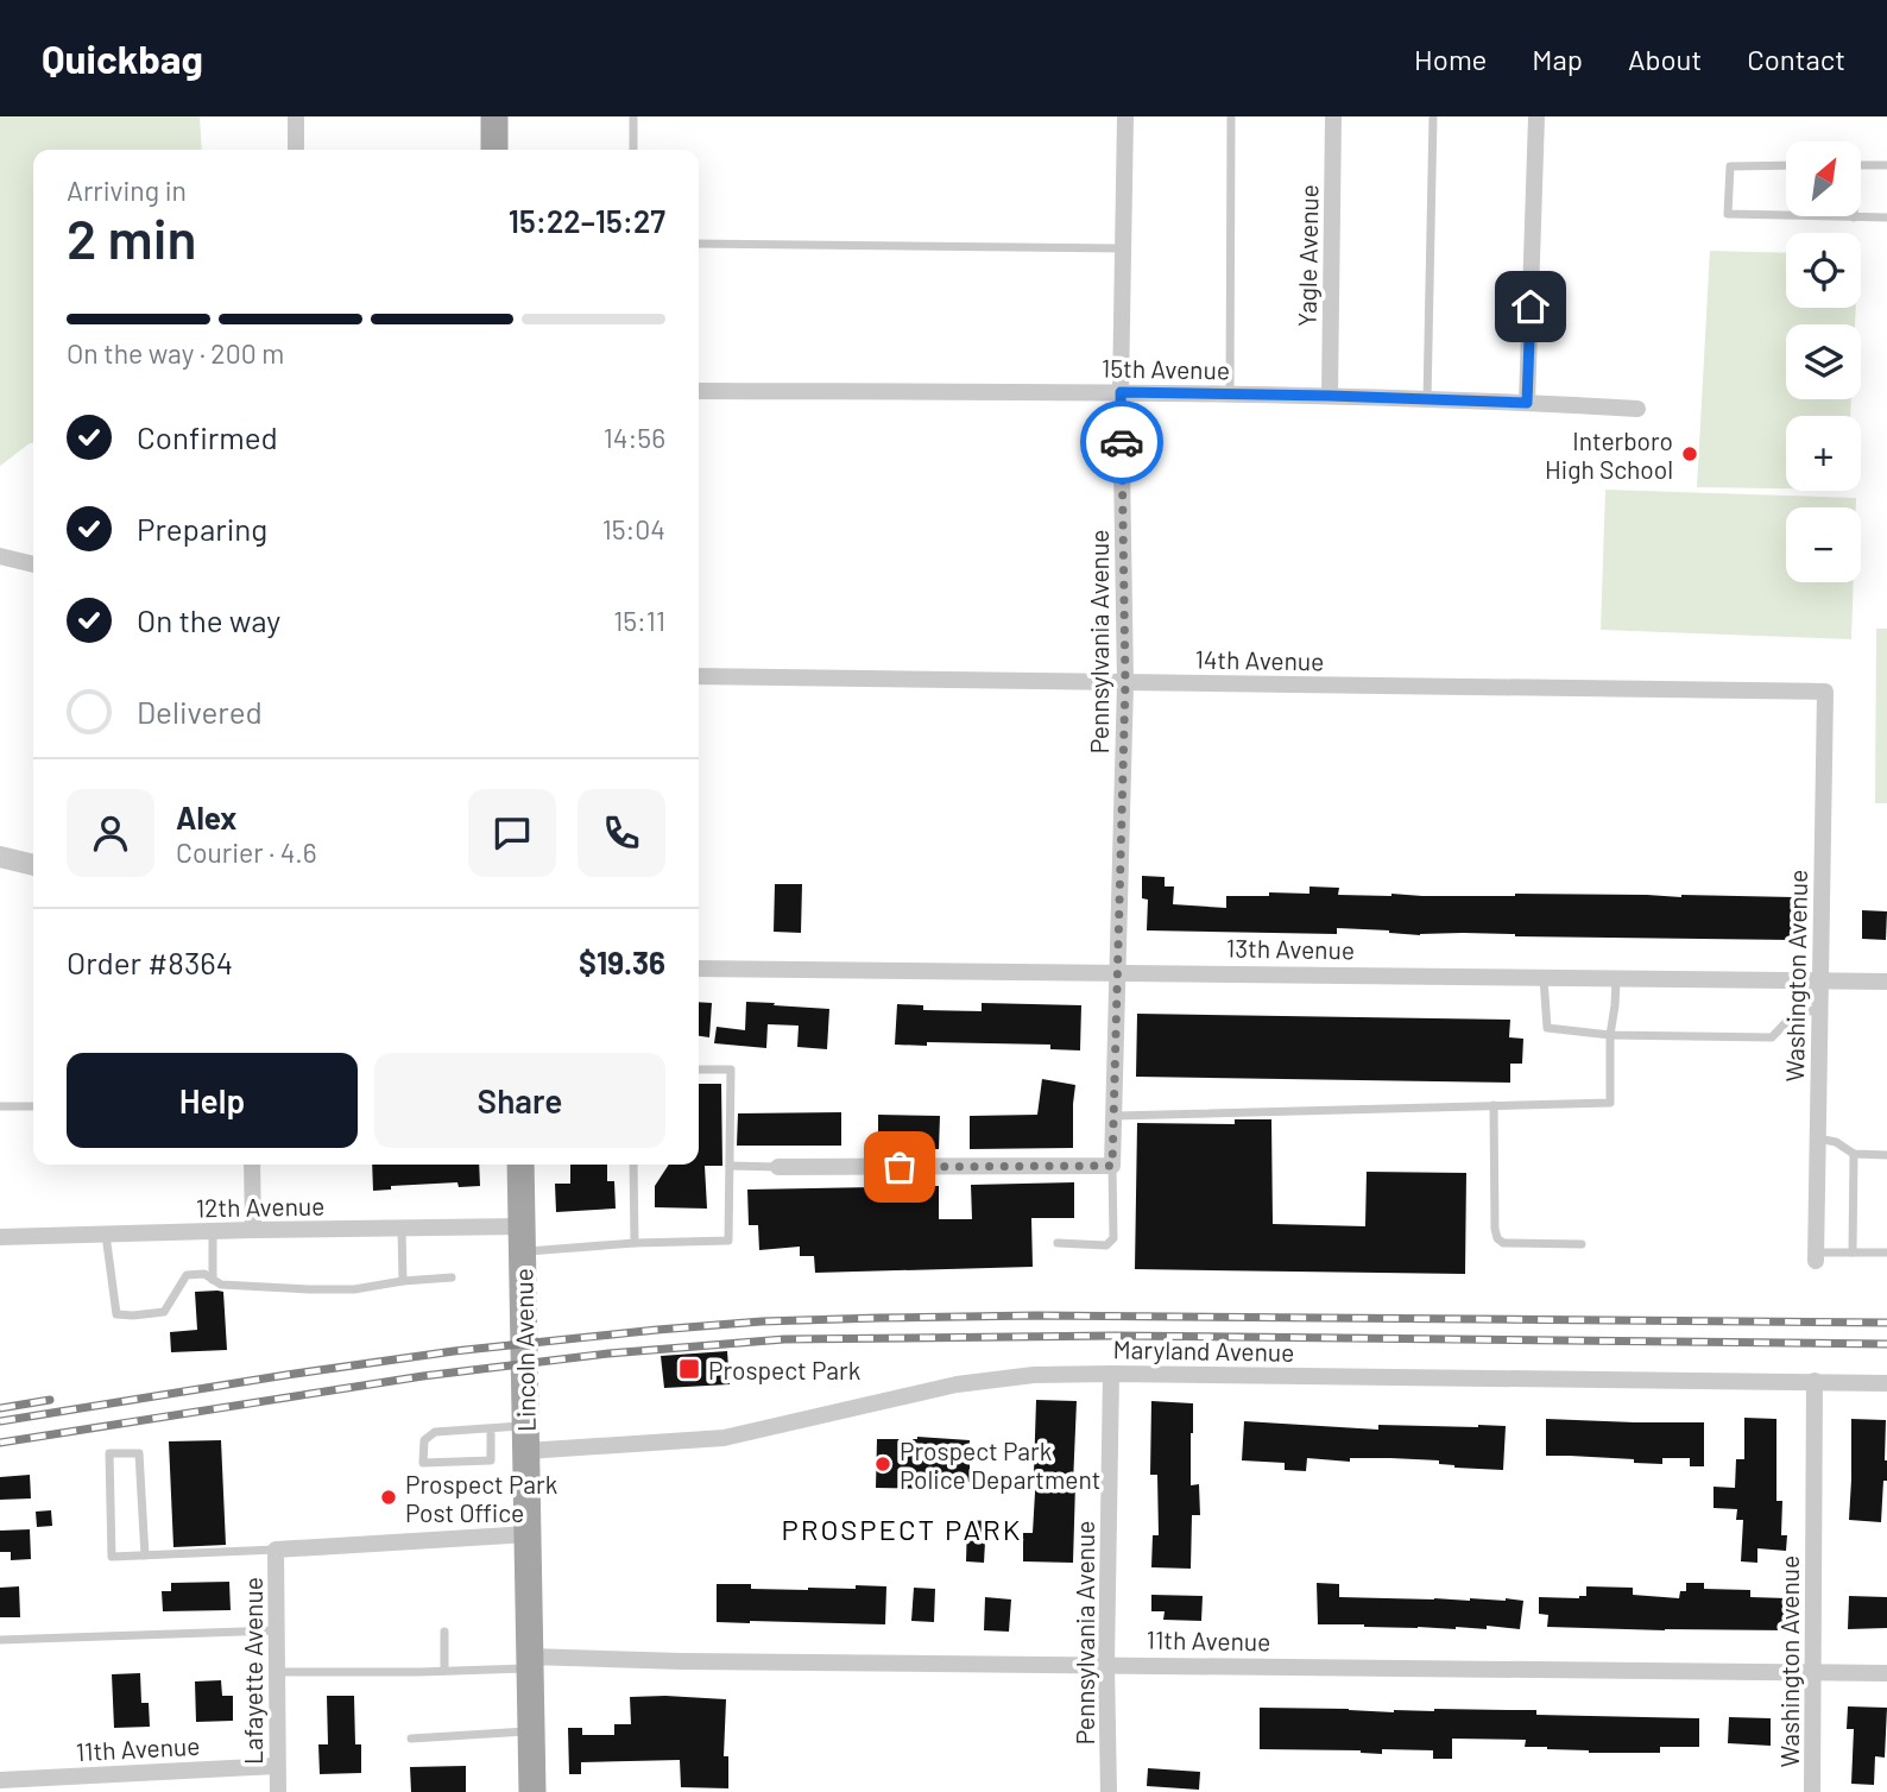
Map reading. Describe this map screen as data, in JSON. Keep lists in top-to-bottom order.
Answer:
{
  "streets": {
    "main road": ["Lincoln Avenue"],
    "street": [
      "Yagle Avenue",
      "15th Avenue",
      "Pennsylvania Avenue",
      "14th Avenue",
      "13th Avenue",
      "Washington Avenue",
      "12th Avenue",
      "Maryland Avenue",
      "11th Avenue",
      "Lafayette Avenue"
    ]
  },
  "crossings": [
    ["Yagle Avenue", "15th Avenue"],
    ["15th Avenue", "Pennsylvania Avenue"],
    ["Pennsylvania Avenue", "14th Avenue"],
    ["Pennsylvania Avenue", "13th Avenue"],
    ["Pennsylvania Avenue", "Maryland Avenue"],
    ["Pennsylvania Avenue", "11th Avenue"],
    ["14th Avenue", "Washington Avenue"],
    ["13th Avenue", "Washington Avenue"],
    ["Washington Avenue", "Maryland Avenue"],
    ["Washington Avenue", "11th Avenue"],
    ["12th Avenue", "Lincoln Avenue"],
    ["Lincoln Avenue", "Maryland Avenue"],
    ["Lincoln Avenue", "11th Avenue"],
    ["11th Avenue", "Lafayette Avenue"]
  ],
  "districts": ["PROSPECT PARK"],
  "places": {
    "other": ["Interboro High School", "Prospect Park Police Department", "Prospect Park Post Office"],
    "transit": ["Prospect Park"]
  },
  "north": "top right",
  "page": {
    "header": "Quickbag",
    "nav": [
      "Home",
      "Map",
      "About",
      "Contact"
    ],
    "map_buttons": ["+", "−"],
    "heading": ["2 min", "Arriving in", "15:22–15:27"],
    "panel": [
      "Alex",
      "Courier · 4.6",
      "Order #8364",
      "$19.36"
    ],
    "bar": "On the way · 200 m",
    "list": [
      ["Confirmed", "14:56"],
      ["Preparing", "15:04"],
      ["On the way", "15:11"],
      "Delivered"
    ],
    "buttons": ["Help", "Share"]
  }
}
